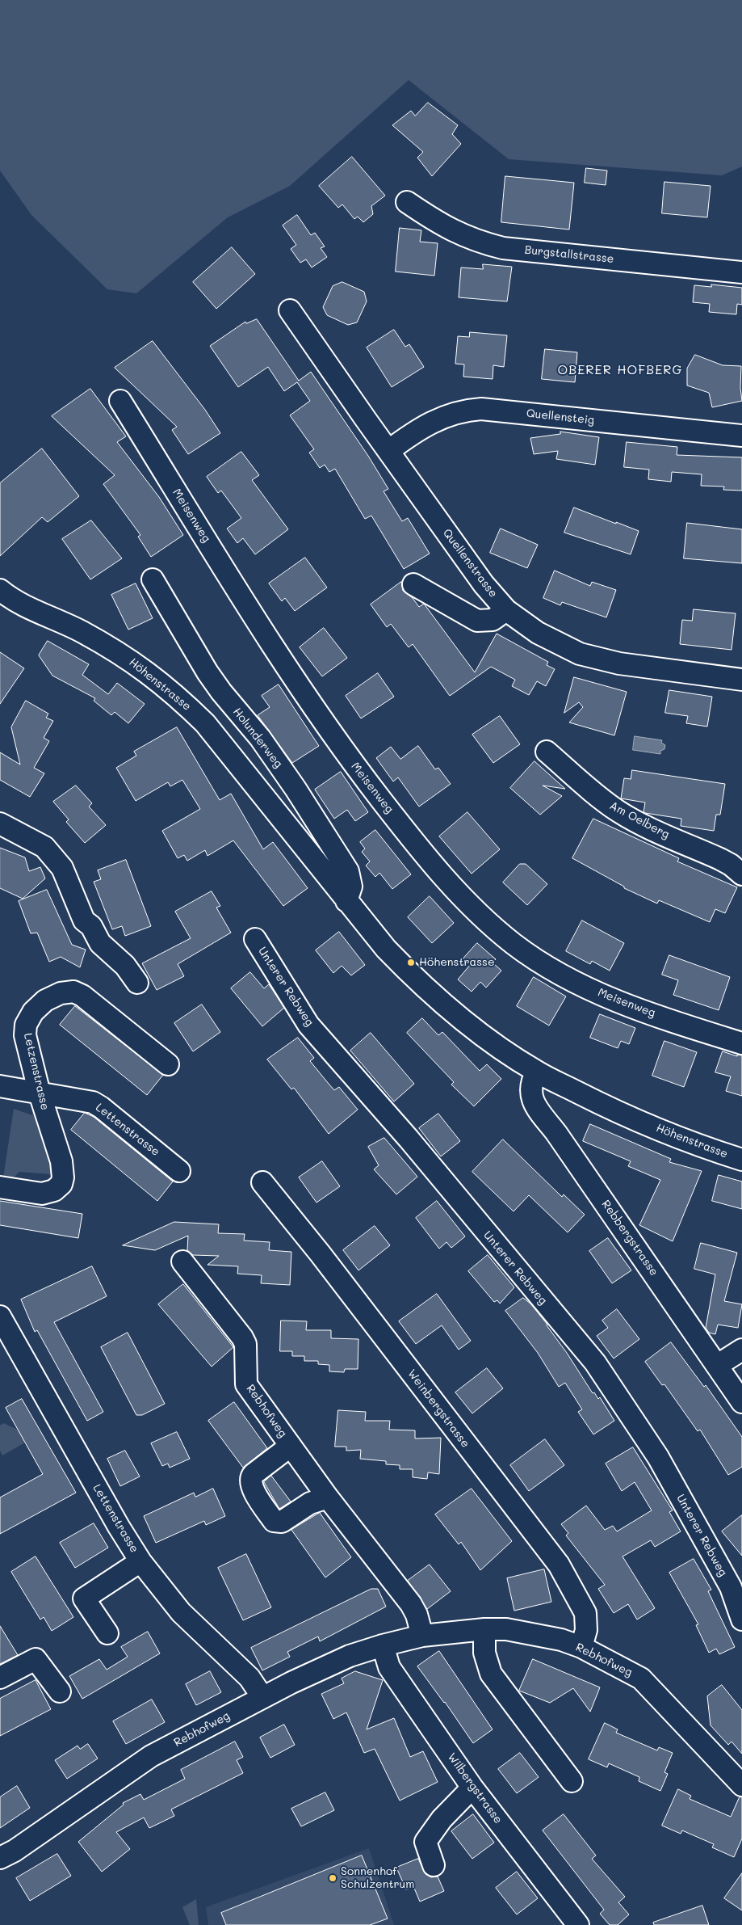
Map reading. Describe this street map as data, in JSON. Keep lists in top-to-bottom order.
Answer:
{
  "streets": {
    "street": [
      "Burgstallstrasse",
      "Quellensteig",
      "Meisenweg",
      "Quellenstrasse",
      "Höhenstrasse",
      "Holunderweg",
      "Am Oelberg",
      "Unterer Rebweg",
      "Letzenstrasse",
      "Lettenstrasse",
      "Rebbergstrasse",
      "Weinbergstrasse",
      "Rebhofweg",
      "Wilbergstrasse"
    ]
  },
  "crossings": [
    ["Quellensteig", "Quellenstrasse"],
    ["Höhenstrasse", "Holunderweg"],
    ["Höhenstrasse", "Rebbergstrasse"],
    ["Letzenstrasse", "Lettenstrasse"],
    ["Lettenstrasse", "Rebhofweg"],
    ["Weinbergstrasse", "Rebhofweg"],
    ["Rebhofweg", "Wilbergstrasse"]
  ],
  "districts": ["OBERER HOFBERG"],
  "places": ["Höhenstrasse", "Sonnenhof Schulzentrum"]
}
